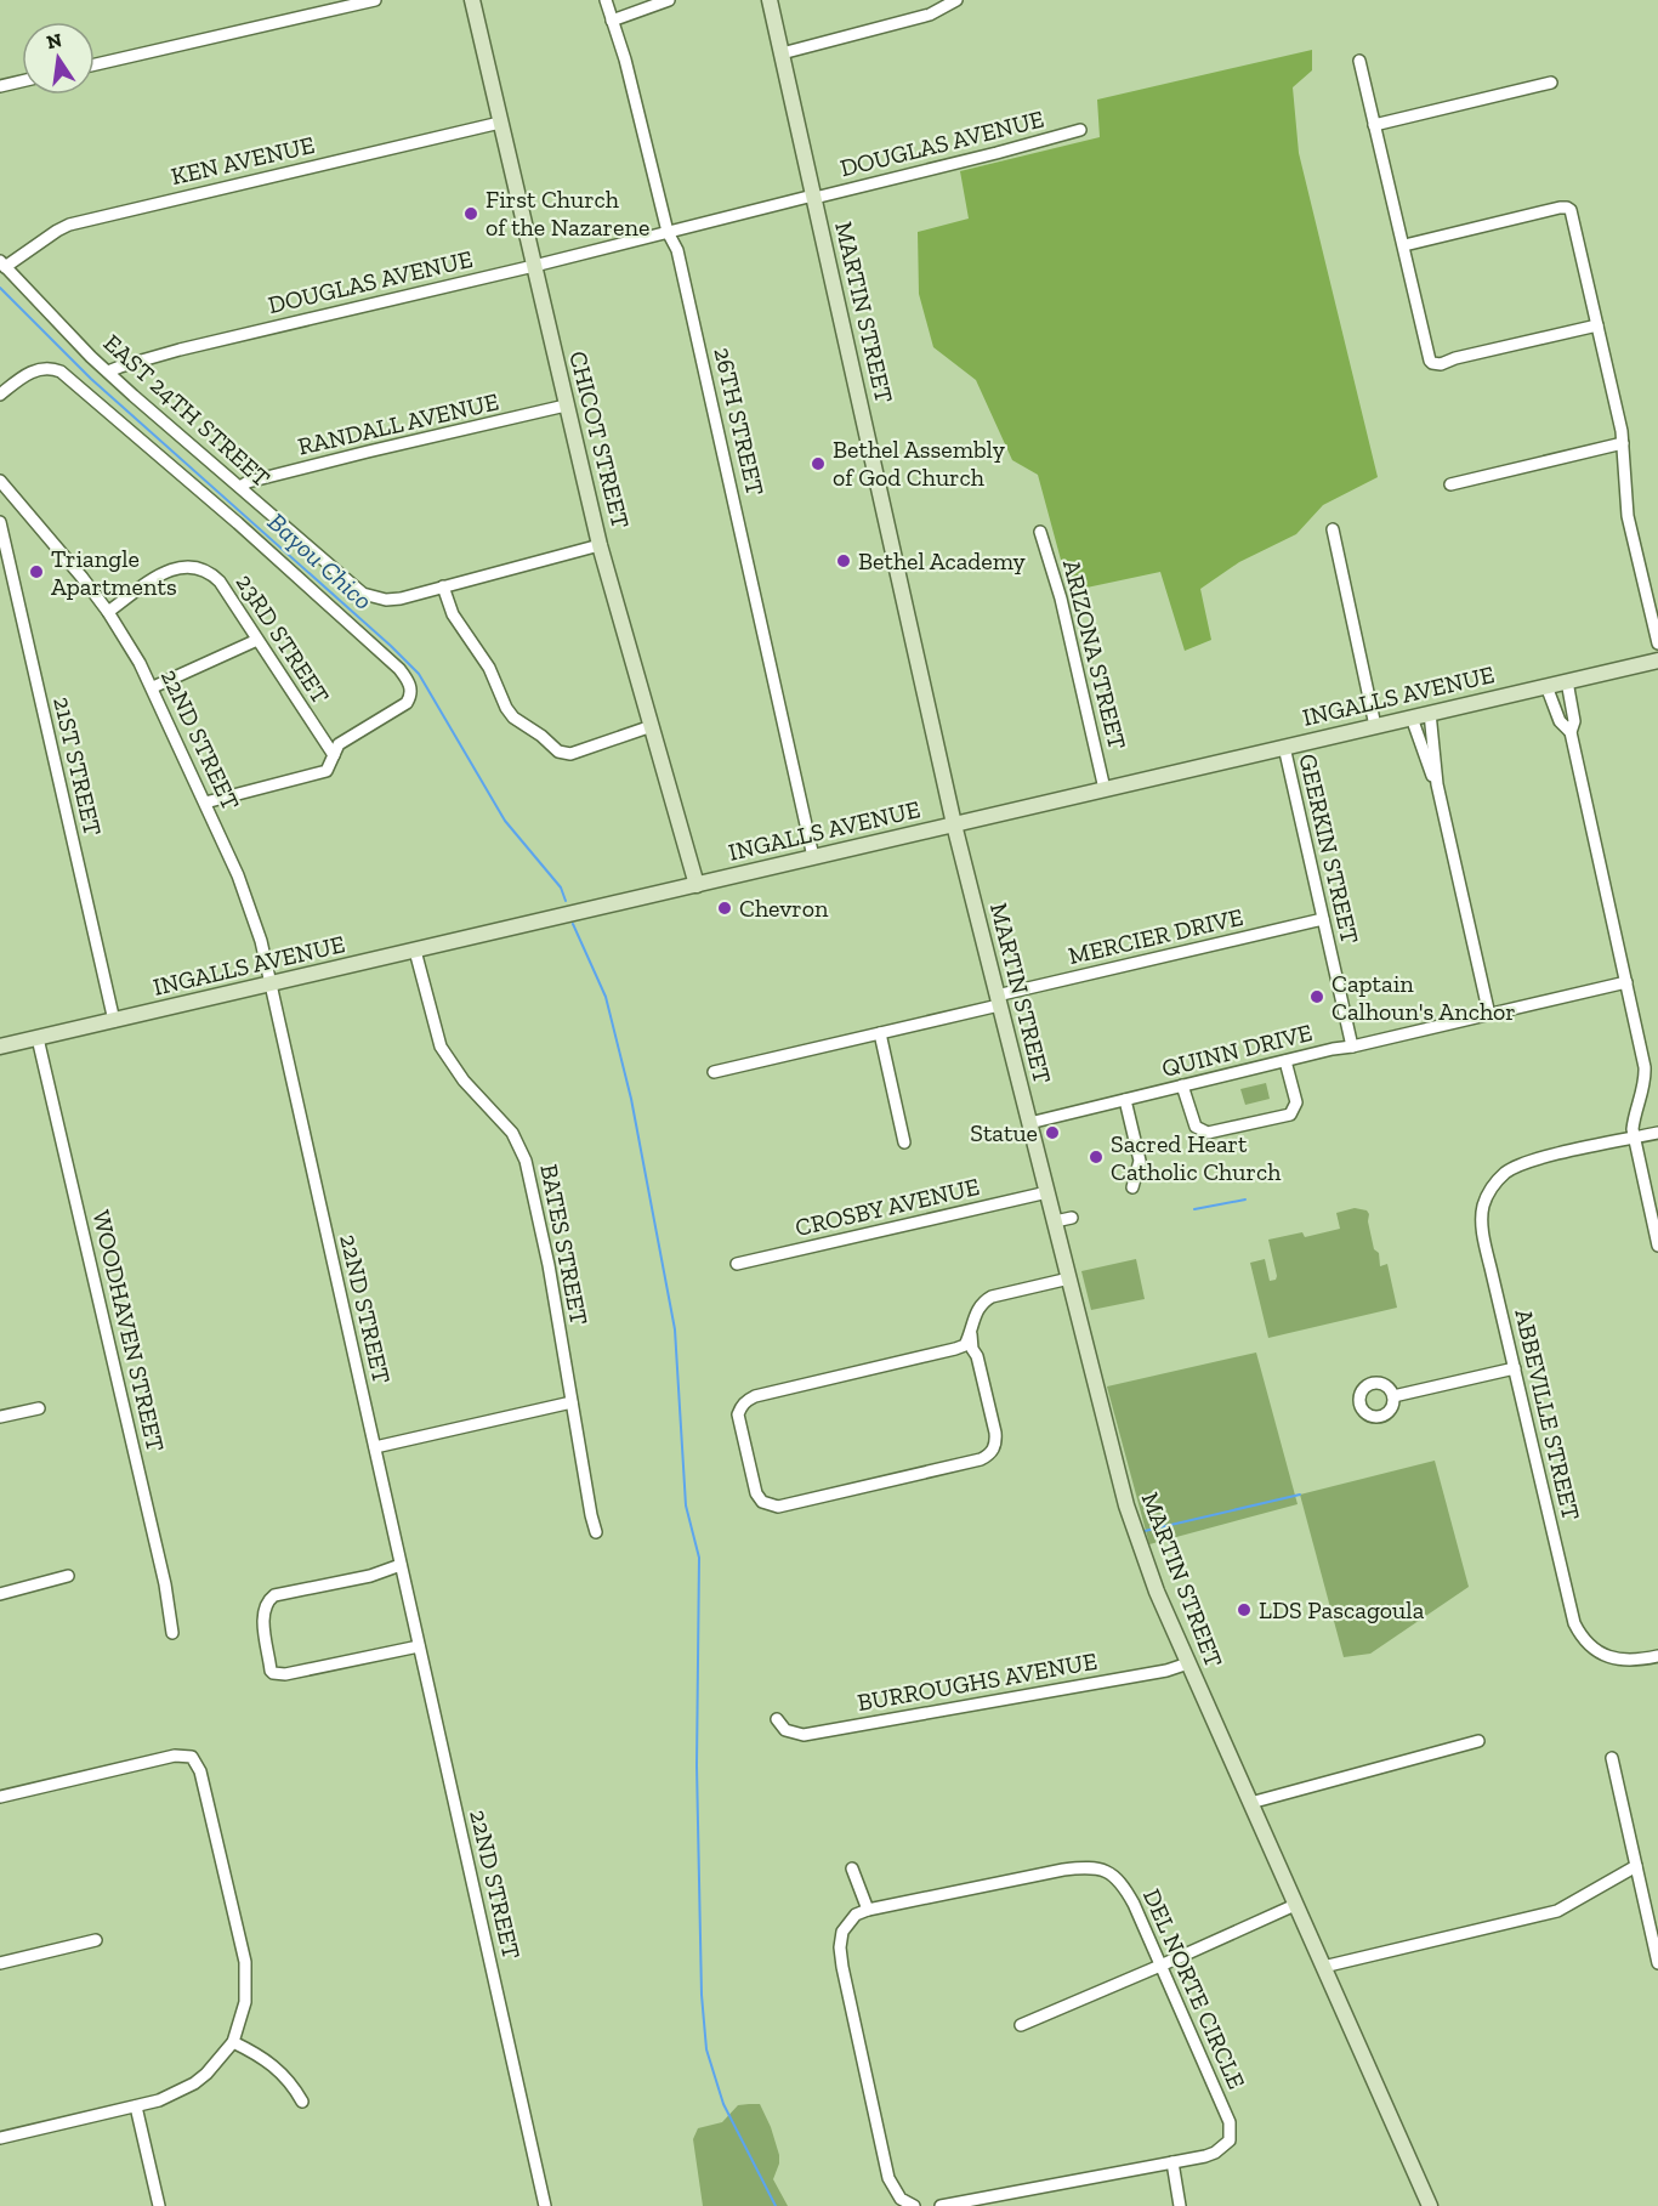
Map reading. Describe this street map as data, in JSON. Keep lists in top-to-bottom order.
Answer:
{
  "streets": {
    "main road": ["MARTIN STREET", "CHICOT STREET", "INGALLS AVENUE"],
    "street": [
      "DOUGLAS AVENUE",
      "KEN AVENUE",
      "EAST 24TH STREET",
      "26TH STREET",
      "RANDALL AVENUE",
      "23RD STREET",
      "ARIZONA STREET",
      "22ND STREET",
      "21ST STREET",
      "GEERKIN STREET",
      "MERCIER DRIVE",
      "QUINN DRIVE",
      "CROSBY AVENUE",
      "BATES STREET",
      "WOODHAVEN STREET",
      "ABBEVILLE STREET",
      "BURROUGHS AVENUE",
      "DEL NORTE CIRCLE"
    ]
  },
  "crossings": [
    ["DOUGLAS AVENUE", "MARTIN STREET"],
    ["DOUGLAS AVENUE", "EAST 24TH STREET"],
    ["DOUGLAS AVENUE", "26TH STREET"],
    ["DOUGLAS AVENUE", "CHICOT STREET"],
    ["KEN AVENUE", "EAST 24TH STREET"],
    ["KEN AVENUE", "CHICOT STREET"],
    ["MARTIN STREET", "INGALLS AVENUE"],
    ["MARTIN STREET", "MERCIER DRIVE"],
    ["MARTIN STREET", "QUINN DRIVE"],
    ["MARTIN STREET", "CROSBY AVENUE"],
    ["MARTIN STREET", "BURROUGHS AVENUE"],
    ["EAST 24TH STREET", "RANDALL AVENUE"],
    ["EAST 24TH STREET", "CHICOT STREET"],
    ["26TH STREET", "INGALLS AVENUE"],
    ["RANDALL AVENUE", "CHICOT STREET"],
    ["CHICOT STREET", "INGALLS AVENUE"],
    ["23RD STREET", "22ND STREET"],
    ["ARIZONA STREET", "INGALLS AVENUE"],
    ["INGALLS AVENUE", "22ND STREET"],
    ["INGALLS AVENUE", "21ST STREET"],
    ["INGALLS AVENUE", "GEERKIN STREET"],
    ["INGALLS AVENUE", "BATES STREET"],
    ["INGALLS AVENUE", "WOODHAVEN STREET"],
    ["GEERKIN STREET", "MERCIER DRIVE"],
    ["GEERKIN STREET", "QUINN DRIVE"]
  ],
  "water": ["Bayou Chico"],
  "places": [
    "First Church of the Nazarene",
    "Bethel Assembly of God Church",
    "Bethel Academy",
    "Triangle Apartments",
    "Chevron",
    "Captain Calhoun's Anchor",
    "Statue",
    "Sacred Heart Catholic Church",
    "LDS Pascagoula"
  ],
  "north": "top"
}
